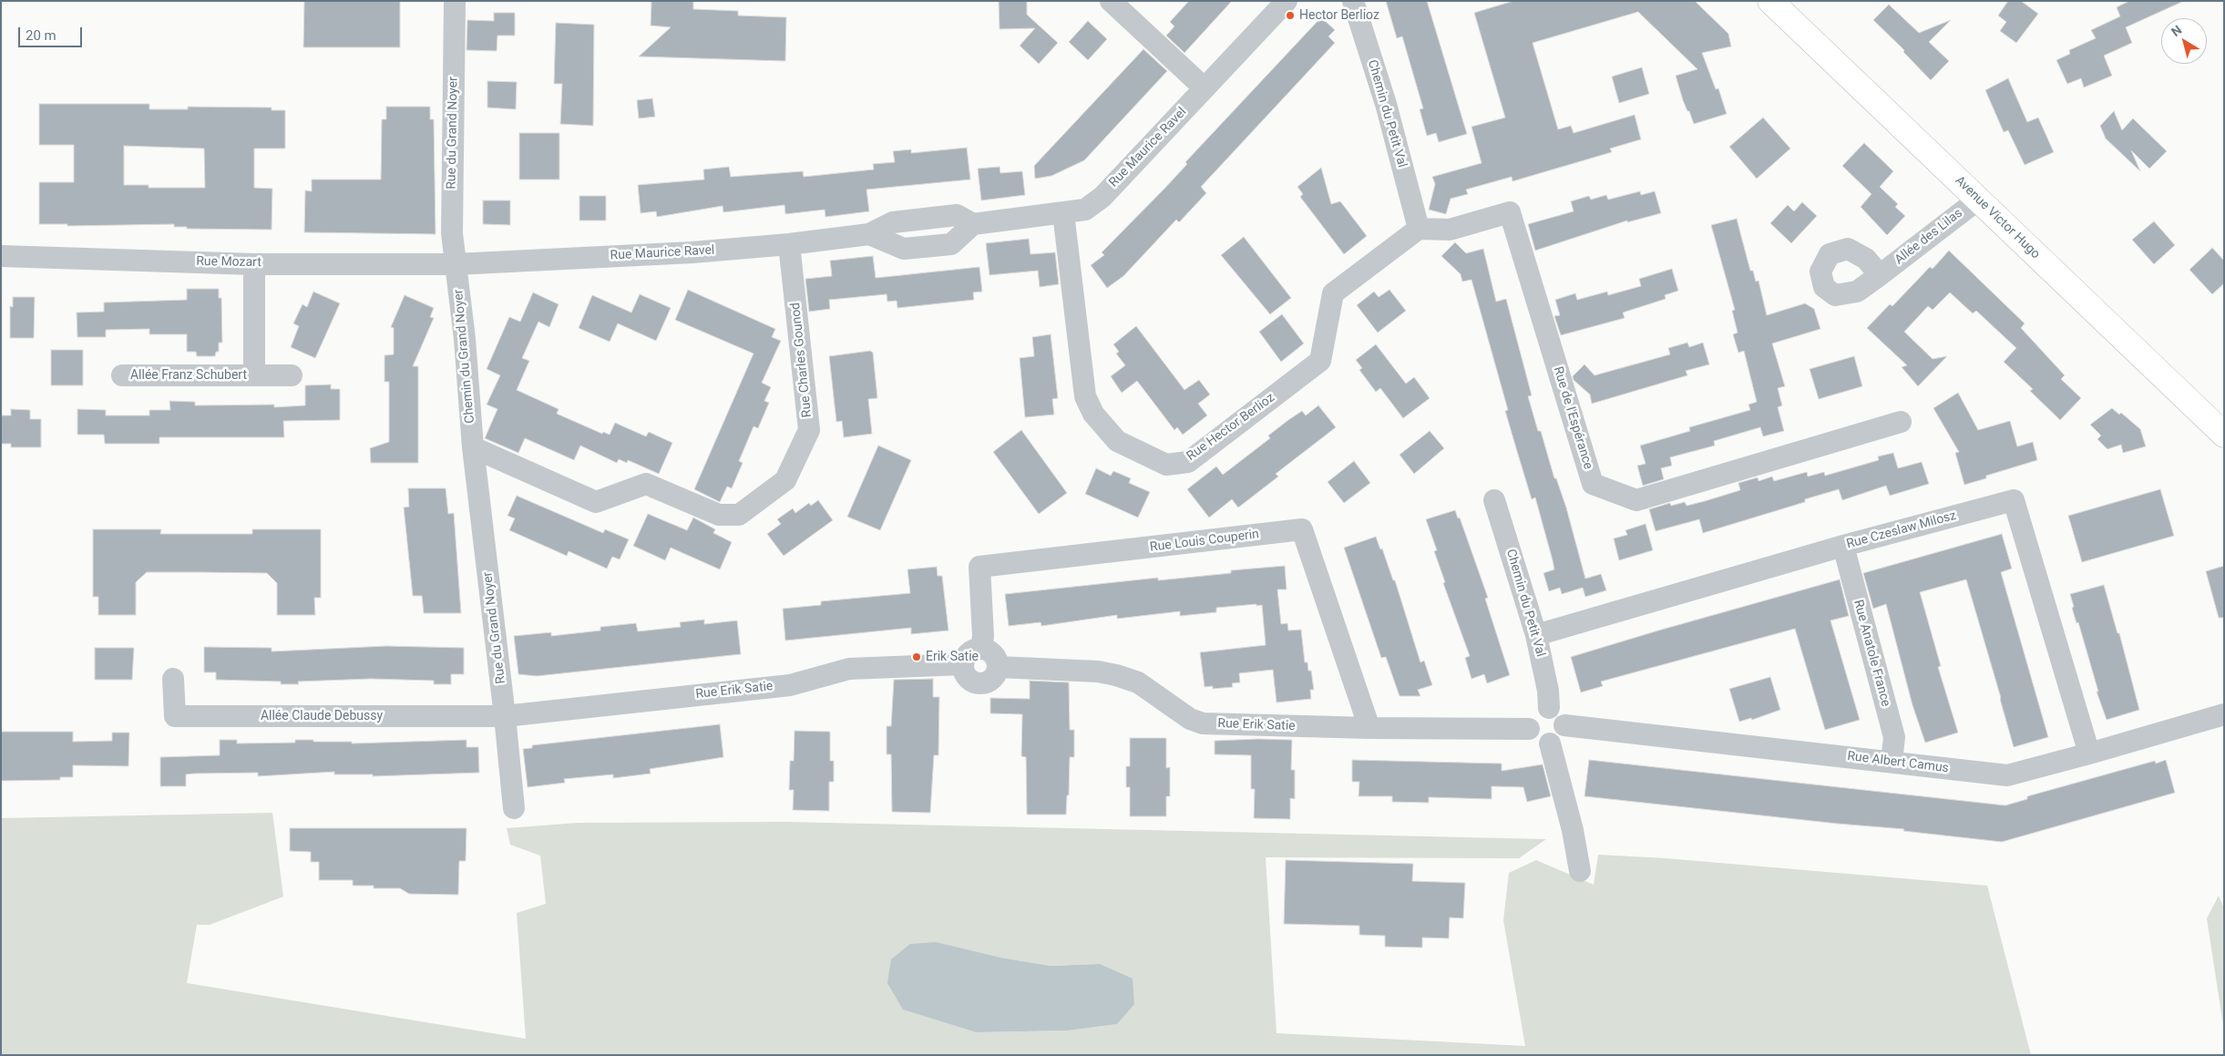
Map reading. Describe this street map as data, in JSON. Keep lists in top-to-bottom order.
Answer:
{
  "streets": {
    "main road": ["Avenue Victor Hugo"],
    "street": [
      "Chemin du Petit Val",
      "Rue du Grand Noyer",
      "Rue Maurice Ravel",
      "Allée des Lilas",
      "Rue Mozart",
      "Chemin du Grand Noyer",
      "Rue Charles Gounod",
      "Allée Franz Schubert",
      "Rue de l'Espérance",
      "Rue Hector Berlioz",
      "Rue Czeslaw Milosz",
      "Rue Louis Couperin",
      "Rue Anatole France",
      "Rue Erik Satie",
      "Allée Claude Debussy",
      "Rue Albert Camus"
    ]
  },
  "crossings": [
    ["Chemin du Petit Val", "Rue de l'Espérance"],
    ["Chemin du Petit Val", "Rue Hector Berlioz"],
    ["Chemin du Petit Val", "Rue Czeslaw Milosz"],
    ["Chemin du Petit Val", "Rue Erik Satie"],
    ["Chemin du Petit Val", "Rue Albert Camus"],
    ["Rue du Grand Noyer", "Rue Maurice Ravel"],
    ["Rue du Grand Noyer", "Rue Mozart"],
    ["Rue du Grand Noyer", "Chemin du Grand Noyer"],
    ["Rue du Grand Noyer", "Rue Charles Gounod"],
    ["Rue du Grand Noyer", "Rue Erik Satie"],
    ["Rue du Grand Noyer", "Allée Claude Debussy"],
    ["Rue Maurice Ravel", "Rue Mozart"],
    ["Rue Maurice Ravel", "Chemin du Grand Noyer"],
    ["Rue Maurice Ravel", "Rue Charles Gounod"],
    ["Rue Maurice Ravel", "Rue Hector Berlioz"],
    ["Avenue Victor Hugo", "Allée des Lilas"],
    ["Rue Mozart", "Chemin du Grand Noyer"],
    ["Rue Mozart", "Allée Franz Schubert"],
    ["Chemin du Grand Noyer", "Rue Charles Gounod"],
    ["Rue de l'Espérance", "Rue Hector Berlioz"],
    ["Rue Czeslaw Milosz", "Rue Anatole France"],
    ["Rue Czeslaw Milosz", "Rue Albert Camus"],
    ["Rue Louis Couperin", "Rue Erik Satie"],
    ["Rue Anatole France", "Rue Albert Camus"],
    ["Rue Erik Satie", "Allée Claude Debussy"],
    ["Rue Erik Satie", "Rue Albert Camus"]
  ],
  "places": ["Hector Berlioz", "Erik Satie"],
  "scale_bar": "20 m",
  "north": "top left"
}
